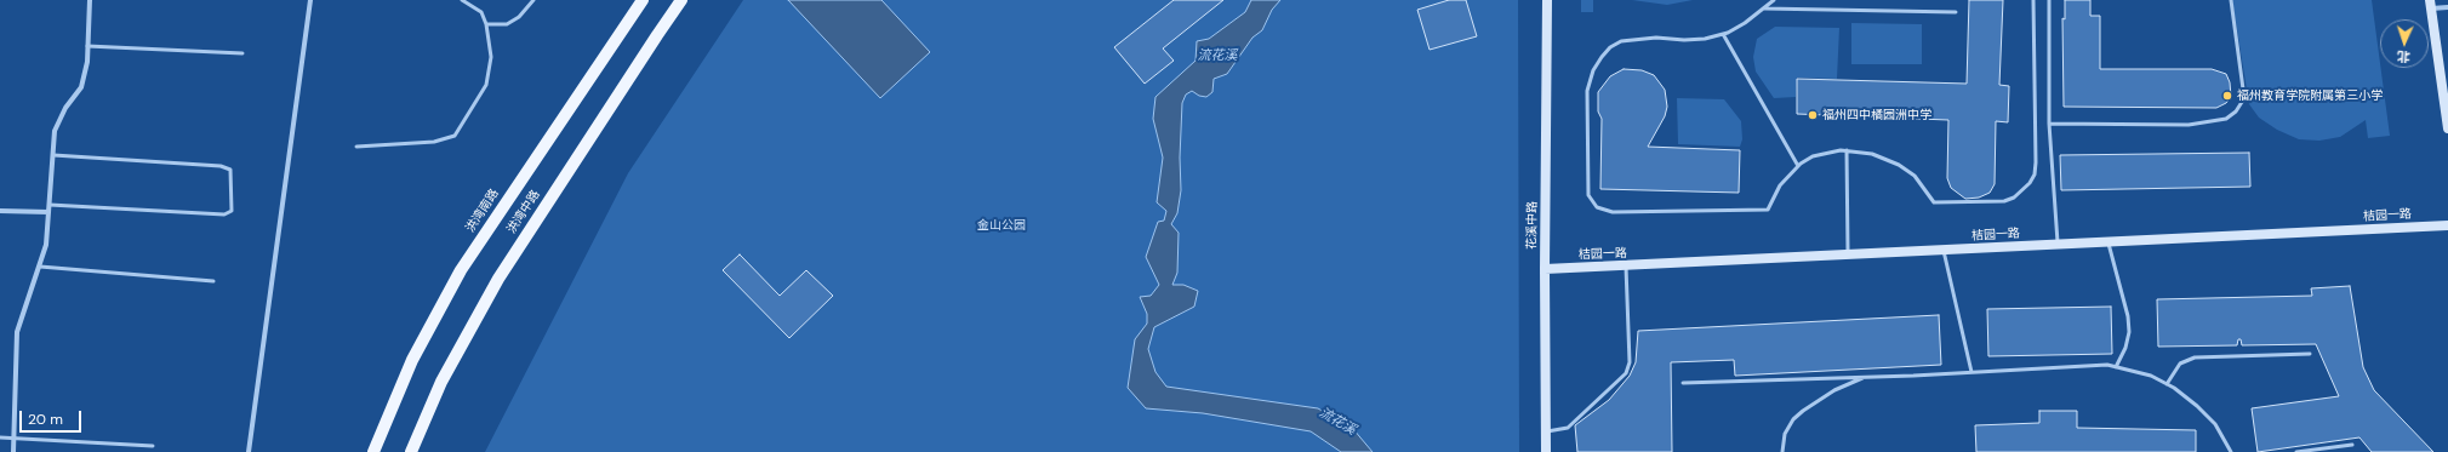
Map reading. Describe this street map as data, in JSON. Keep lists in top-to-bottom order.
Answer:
{
  "streets": {
    "main road": ["洪湾南路", "洪湾中路"],
    "street": ["桔园一路", "花溪中路"]
  },
  "crossings": [
    ["桔园一路", "花溪中路"]
  ],
  "water": ["流花溪"],
  "parks": ["金山公园"],
  "places": ["福州教育学院附属第三小学", "福州四中橘园洲中学"],
  "scale_bar": "20 m",
  "north": "bottom"
}
